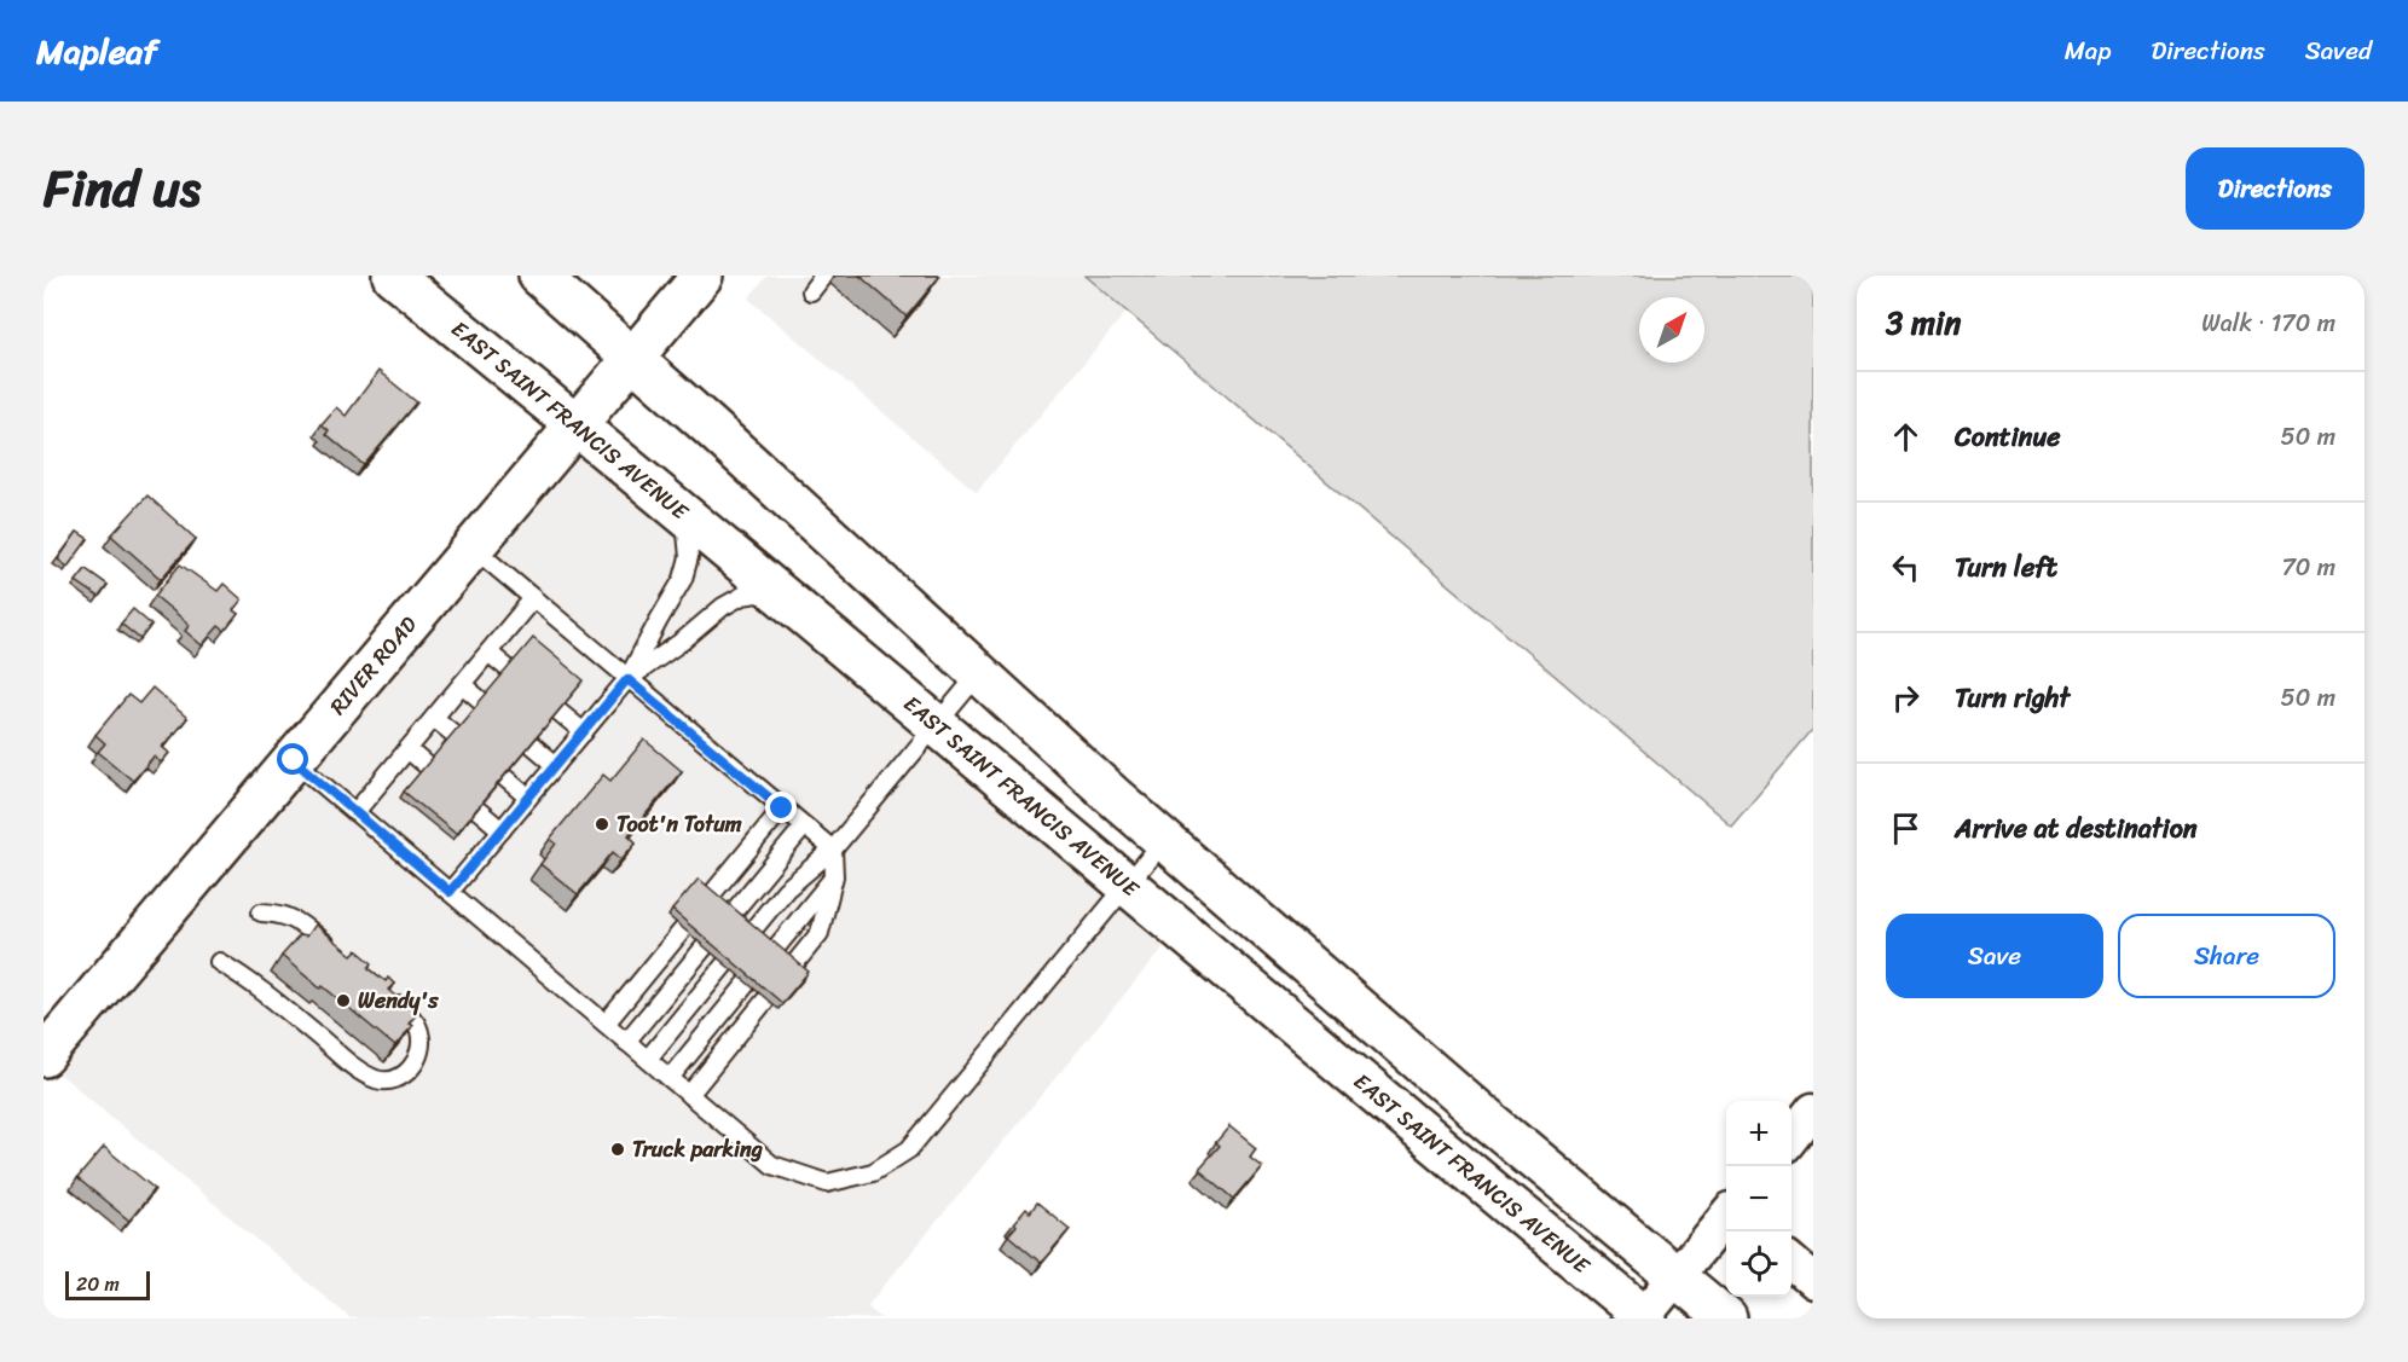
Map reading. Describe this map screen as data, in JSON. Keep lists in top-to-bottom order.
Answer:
{
  "streets": {
    "main road": ["EAST SAINT FRANCIS AVENUE", "RIVER ROAD"]
  },
  "crossings": [
    ["EAST SAINT FRANCIS AVENUE", "RIVER ROAD"]
  ],
  "places": ["Toot'n Totum", "Wendy's", "Truck parking"],
  "scale_bar": "20 m",
  "north": "top right",
  "page": {
    "header": "Mapleaf",
    "nav": ["Map", "Directions", "Saved"],
    "title": "Find us",
    "buttons": [
      "Directions",
      ["Save", "Share"]
    ],
    "heading": ["3 min", "Walk · 170 m"],
    "list": [
      ["Continue", "50 m"],
      ["Turn left", "70 m"],
      ["Turn right", "50 m"],
      "Arrive at destination"
    ],
    "map_buttons": ["+", "−"],
    "scale": "20 m"
  }
}
